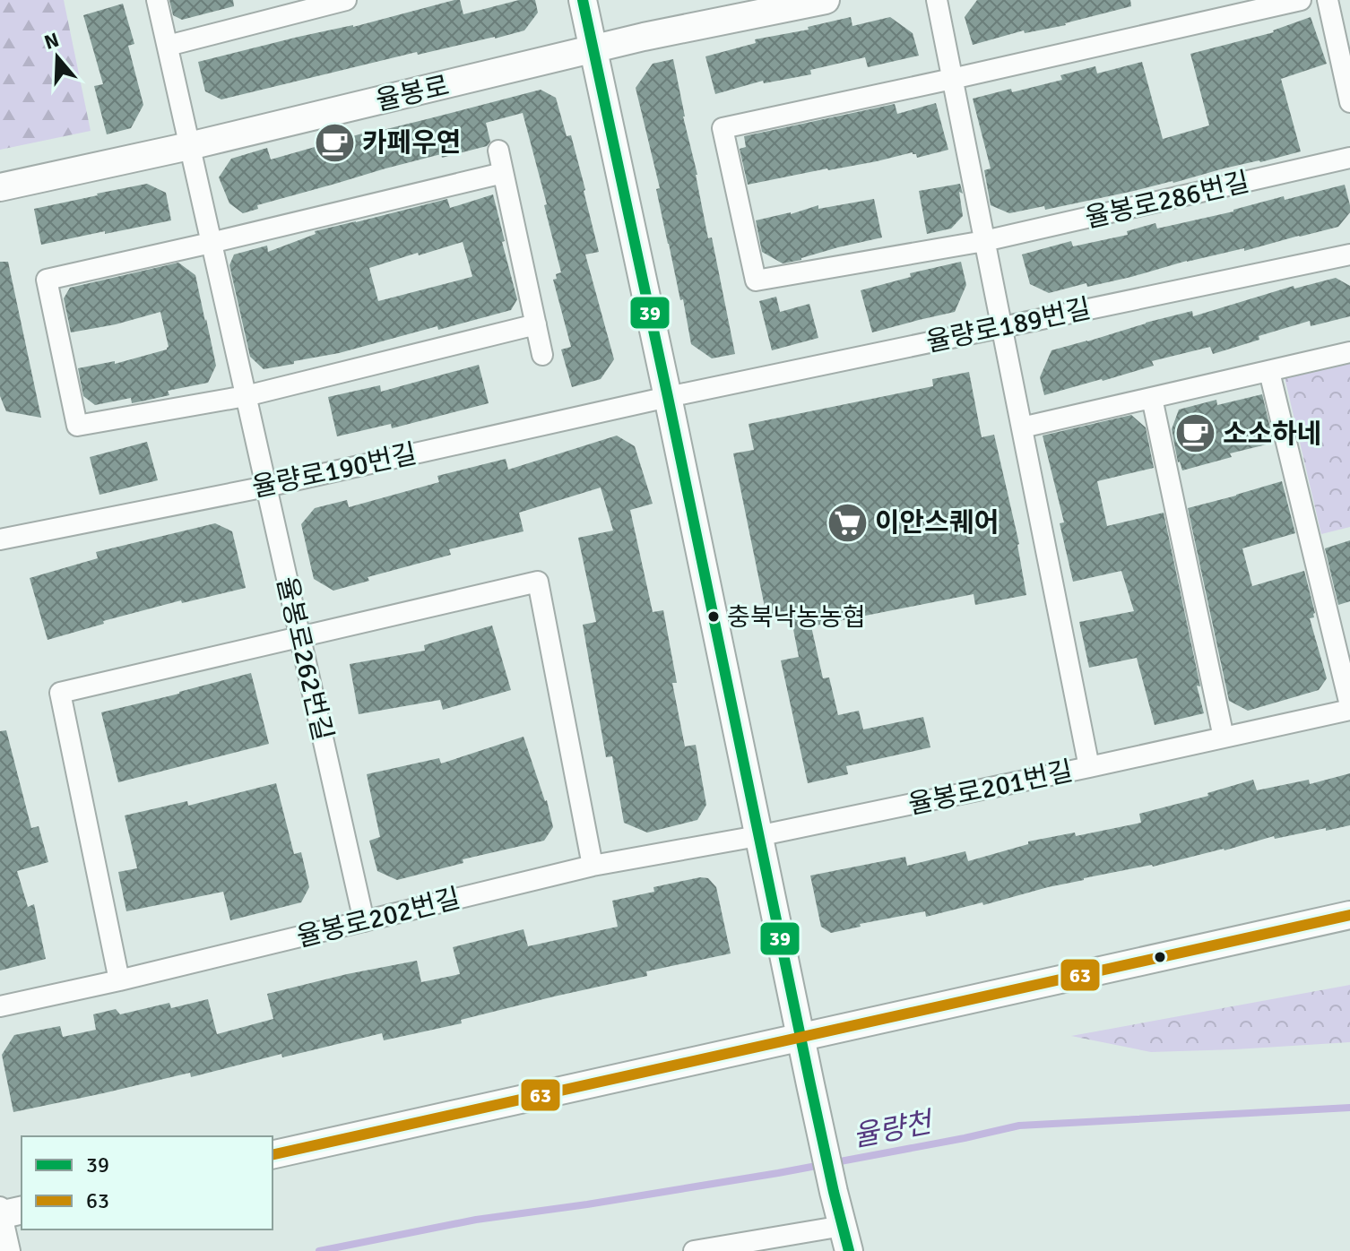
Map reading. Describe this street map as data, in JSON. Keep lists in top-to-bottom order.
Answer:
{
  "streets": {
    "street": [
      "율봉로",
      "율봉로286번길",
      "율량로189번길",
      "율량로190번길",
      "율봉로262번길",
      "율봉로201번길",
      "율봉로202번길"
    ]
  },
  "crossings": [
    ["율봉로", "율봉로262번길"],
    ["율량로189번길", "율량로190번길"],
    ["율량로190번길", "율봉로262번길"],
    ["율봉로262번길", "율봉로202번길"],
    ["율봉로201번길", "율봉로202번길"]
  ],
  "water": ["율량천"],
  "places": {
    "cafe": ["카페우연", "소소하네"],
    "supermarket": ["이안스퀘어"],
    "other": ["충북낙농농협"]
  },
  "lines": ["transit line 39", "transit line 63"],
  "legend": ["39", "63"],
  "north": "top"
}
